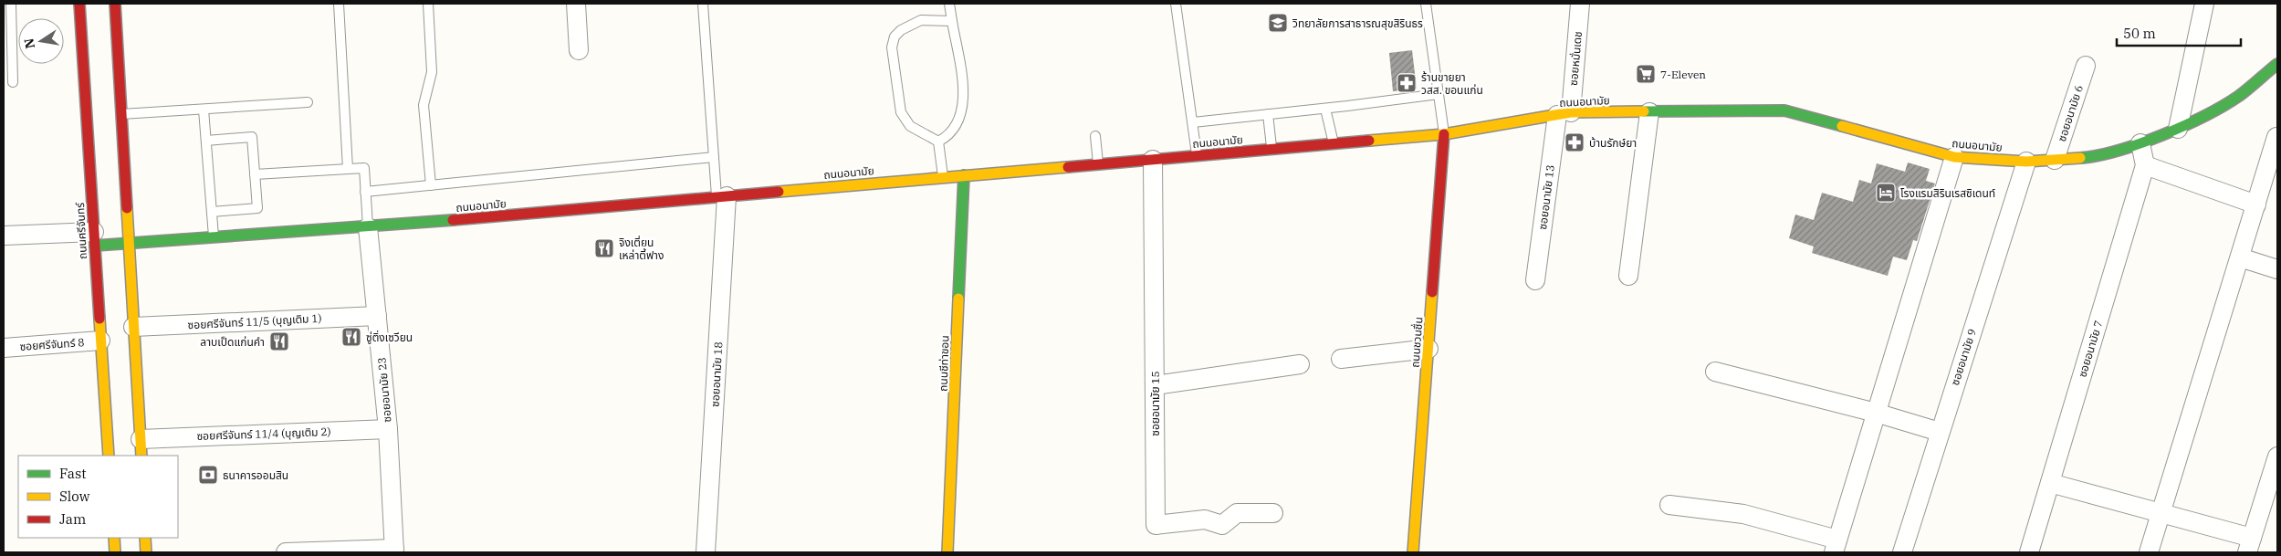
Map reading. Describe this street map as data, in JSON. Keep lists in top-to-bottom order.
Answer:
{
  "streets": {
    "street": [
      "ซอยหมั่นเดช",
      "ถนนอนามัย",
      "ซอยอนามัย 6",
      "ซอยอนามัย 13",
      "ถนนศรีจันทร์",
      "ซอยศรีจันทร์ 11/5 (บุญเติม 1)",
      "ถนนชวนชื่น",
      "ซอยศรีจันทร์ 8",
      "ซอยอนามัย 7",
      "ซอยอนามัย 9",
      "ถนนชีท่าขอน",
      "ซอยอนามัย 18",
      "ซอยอนามัย 23",
      "ซอยอนามัย 15",
      "ซอยศรีจันทร์ 11/4 (บุญเติม 2)"
    ]
  },
  "crossings": [
    ["ซอยหมั่นเดช", "ถนนอนามัย"],
    ["ซอยหมั่นเดช", "ซอยอนามัย 13"],
    ["ถนนอนามัย", "ซอยอนามัย 6"],
    ["ถนนอนามัย", "ซอยอนามัย 13"],
    ["ถนนอนามัย", "ถนนศรีจันทร์"],
    ["ถนนอนามัย", "ถนนชวนชื่น"],
    ["ถนนอนามัย", "ซอยอนามัย 7"],
    ["ถนนอนามัย", "ซอยอนามัย 9"],
    ["ถนนอนามัย", "ถนนชีท่าขอน"],
    ["ถนนอนามัย", "ซอยอนามัย 18"],
    ["ถนนอนามัย", "ซอยอนามัย 23"],
    ["ถนนอนามัย", "ซอยอนามัย 15"],
    ["ถนนศรีจันทร์", "ซอยศรีจันทร์ 8"],
    ["ซอยศรีจันทร์ 11/5 (บุญเติม 1)", "ซอยอนามัย 23"],
    ["ซอยอนามัย 23", "ซอยศรีจันทร์ 11/4 (บุญเติม 2)"]
  ],
  "places": {
    "school or university": ["วิทยาลัยการสาธารณสุขสิรินธร"],
    "supermarket": ["7-Eleven"],
    "pharmacy": ["ร้านขายยา วสส. ขอนแก่น", "บ้านรักษ์ยา"],
    "hotel": ["โรงแรมสิรินเรสซิเดนท์"],
    "restaurant": ["จิงเตี่ยน เหล่าตี้ฟาง", "ซู่ติ่งเซวียน", "ลาบเป็ดแก่นคำ"],
    "bank": ["ธนาคารออมสิน"]
  },
  "legend": ["Fast", "Slow", "Jam"],
  "scale_bar": "50 m",
  "north": "left"
}
